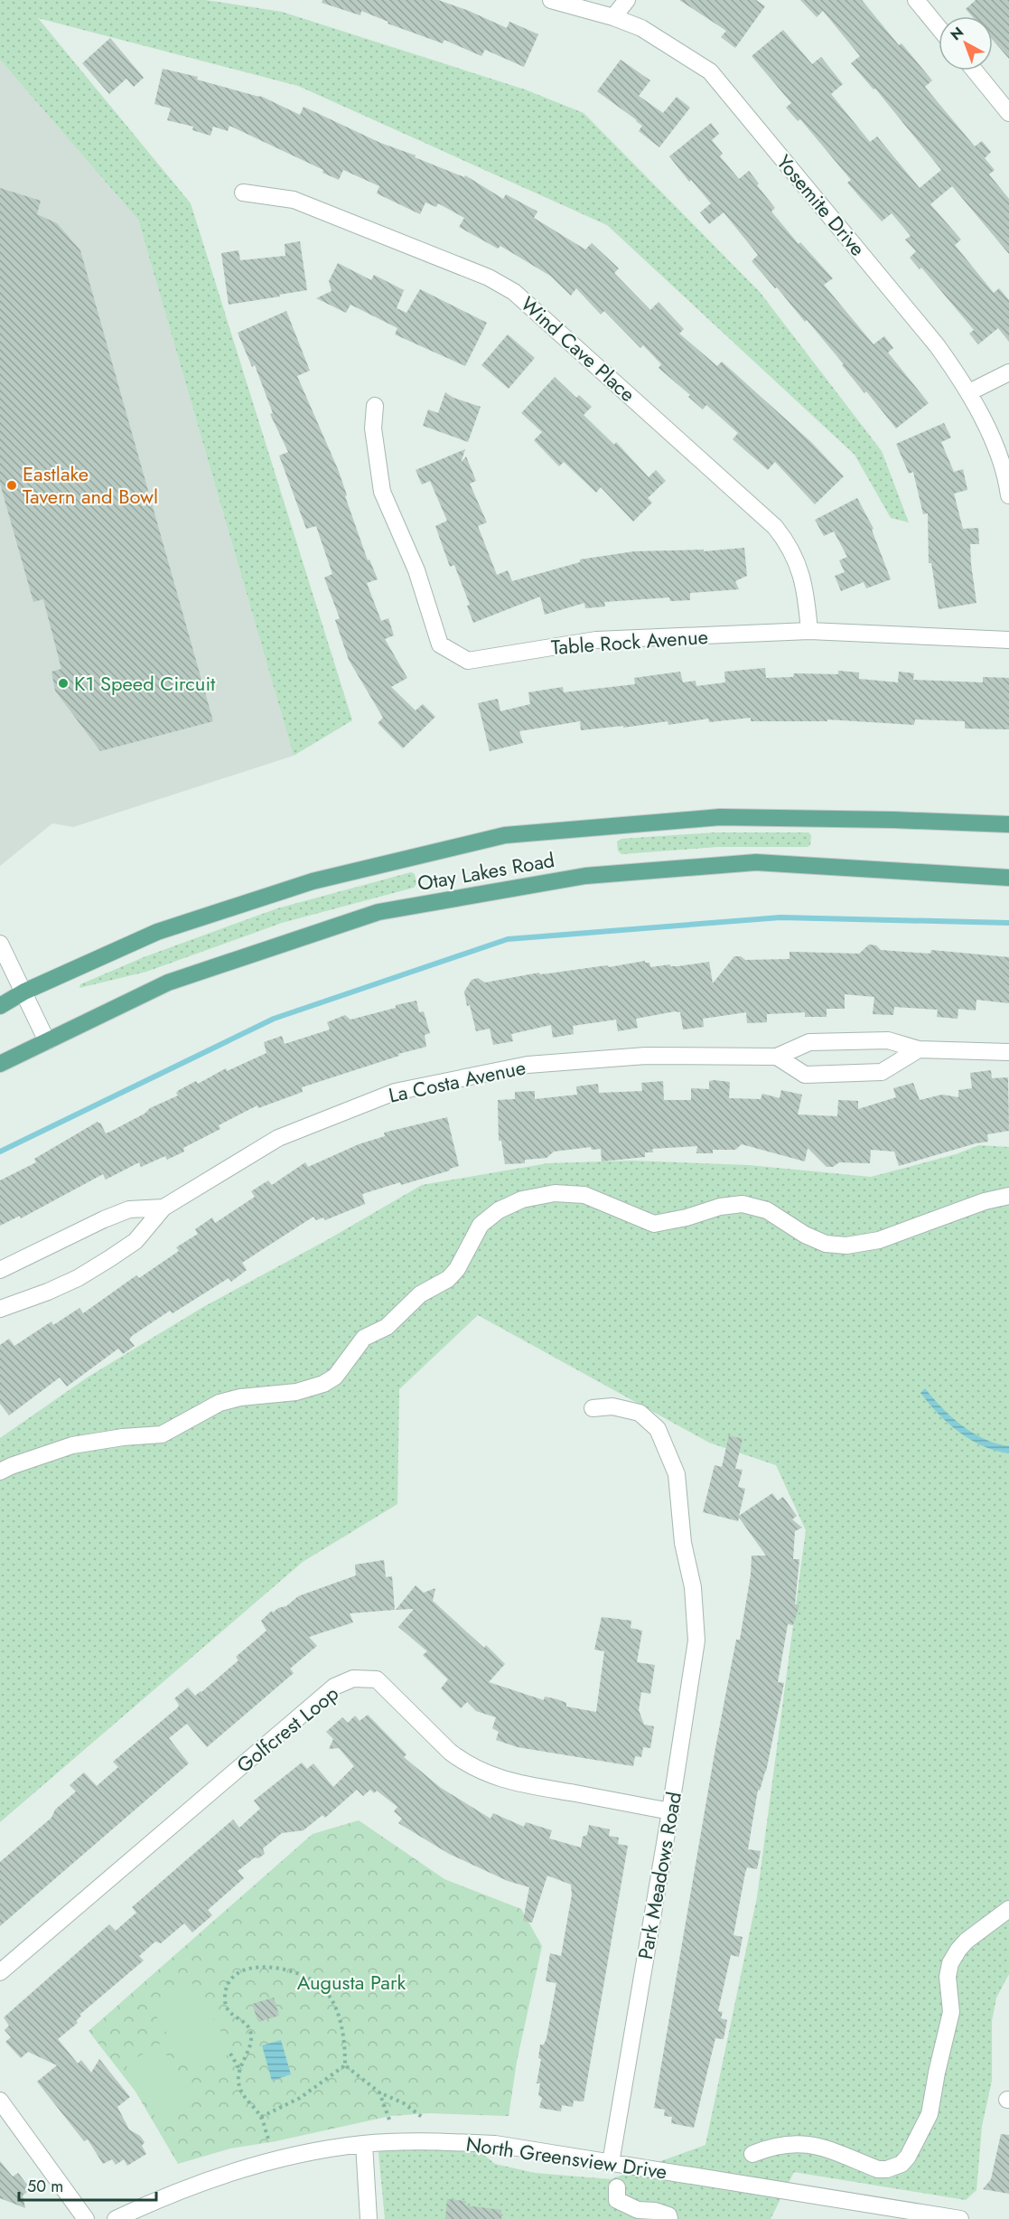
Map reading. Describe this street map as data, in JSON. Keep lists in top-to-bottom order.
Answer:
{
  "streets": {
    "main road": ["Otay Lakes Road"],
    "street": [
      "Yosemite Drive",
      "Wind Cave Place",
      "Table Rock Avenue",
      "La Costa Avenue",
      "Golfcrest Loop",
      "Park Meadows Road",
      "North Greensview Drive"
    ]
  },
  "crossings": [
    ["Wind Cave Place", "Table Rock Avenue"],
    ["Golfcrest Loop", "Park Meadows Road"],
    ["Park Meadows Road", "North Greensview Drive"]
  ],
  "parks": ["Augusta Park"],
  "places": ["Eastlake Tavern and Bowl", "K1 Speed Circuit"],
  "scale_bar": "50 m",
  "north": "top left"
}
